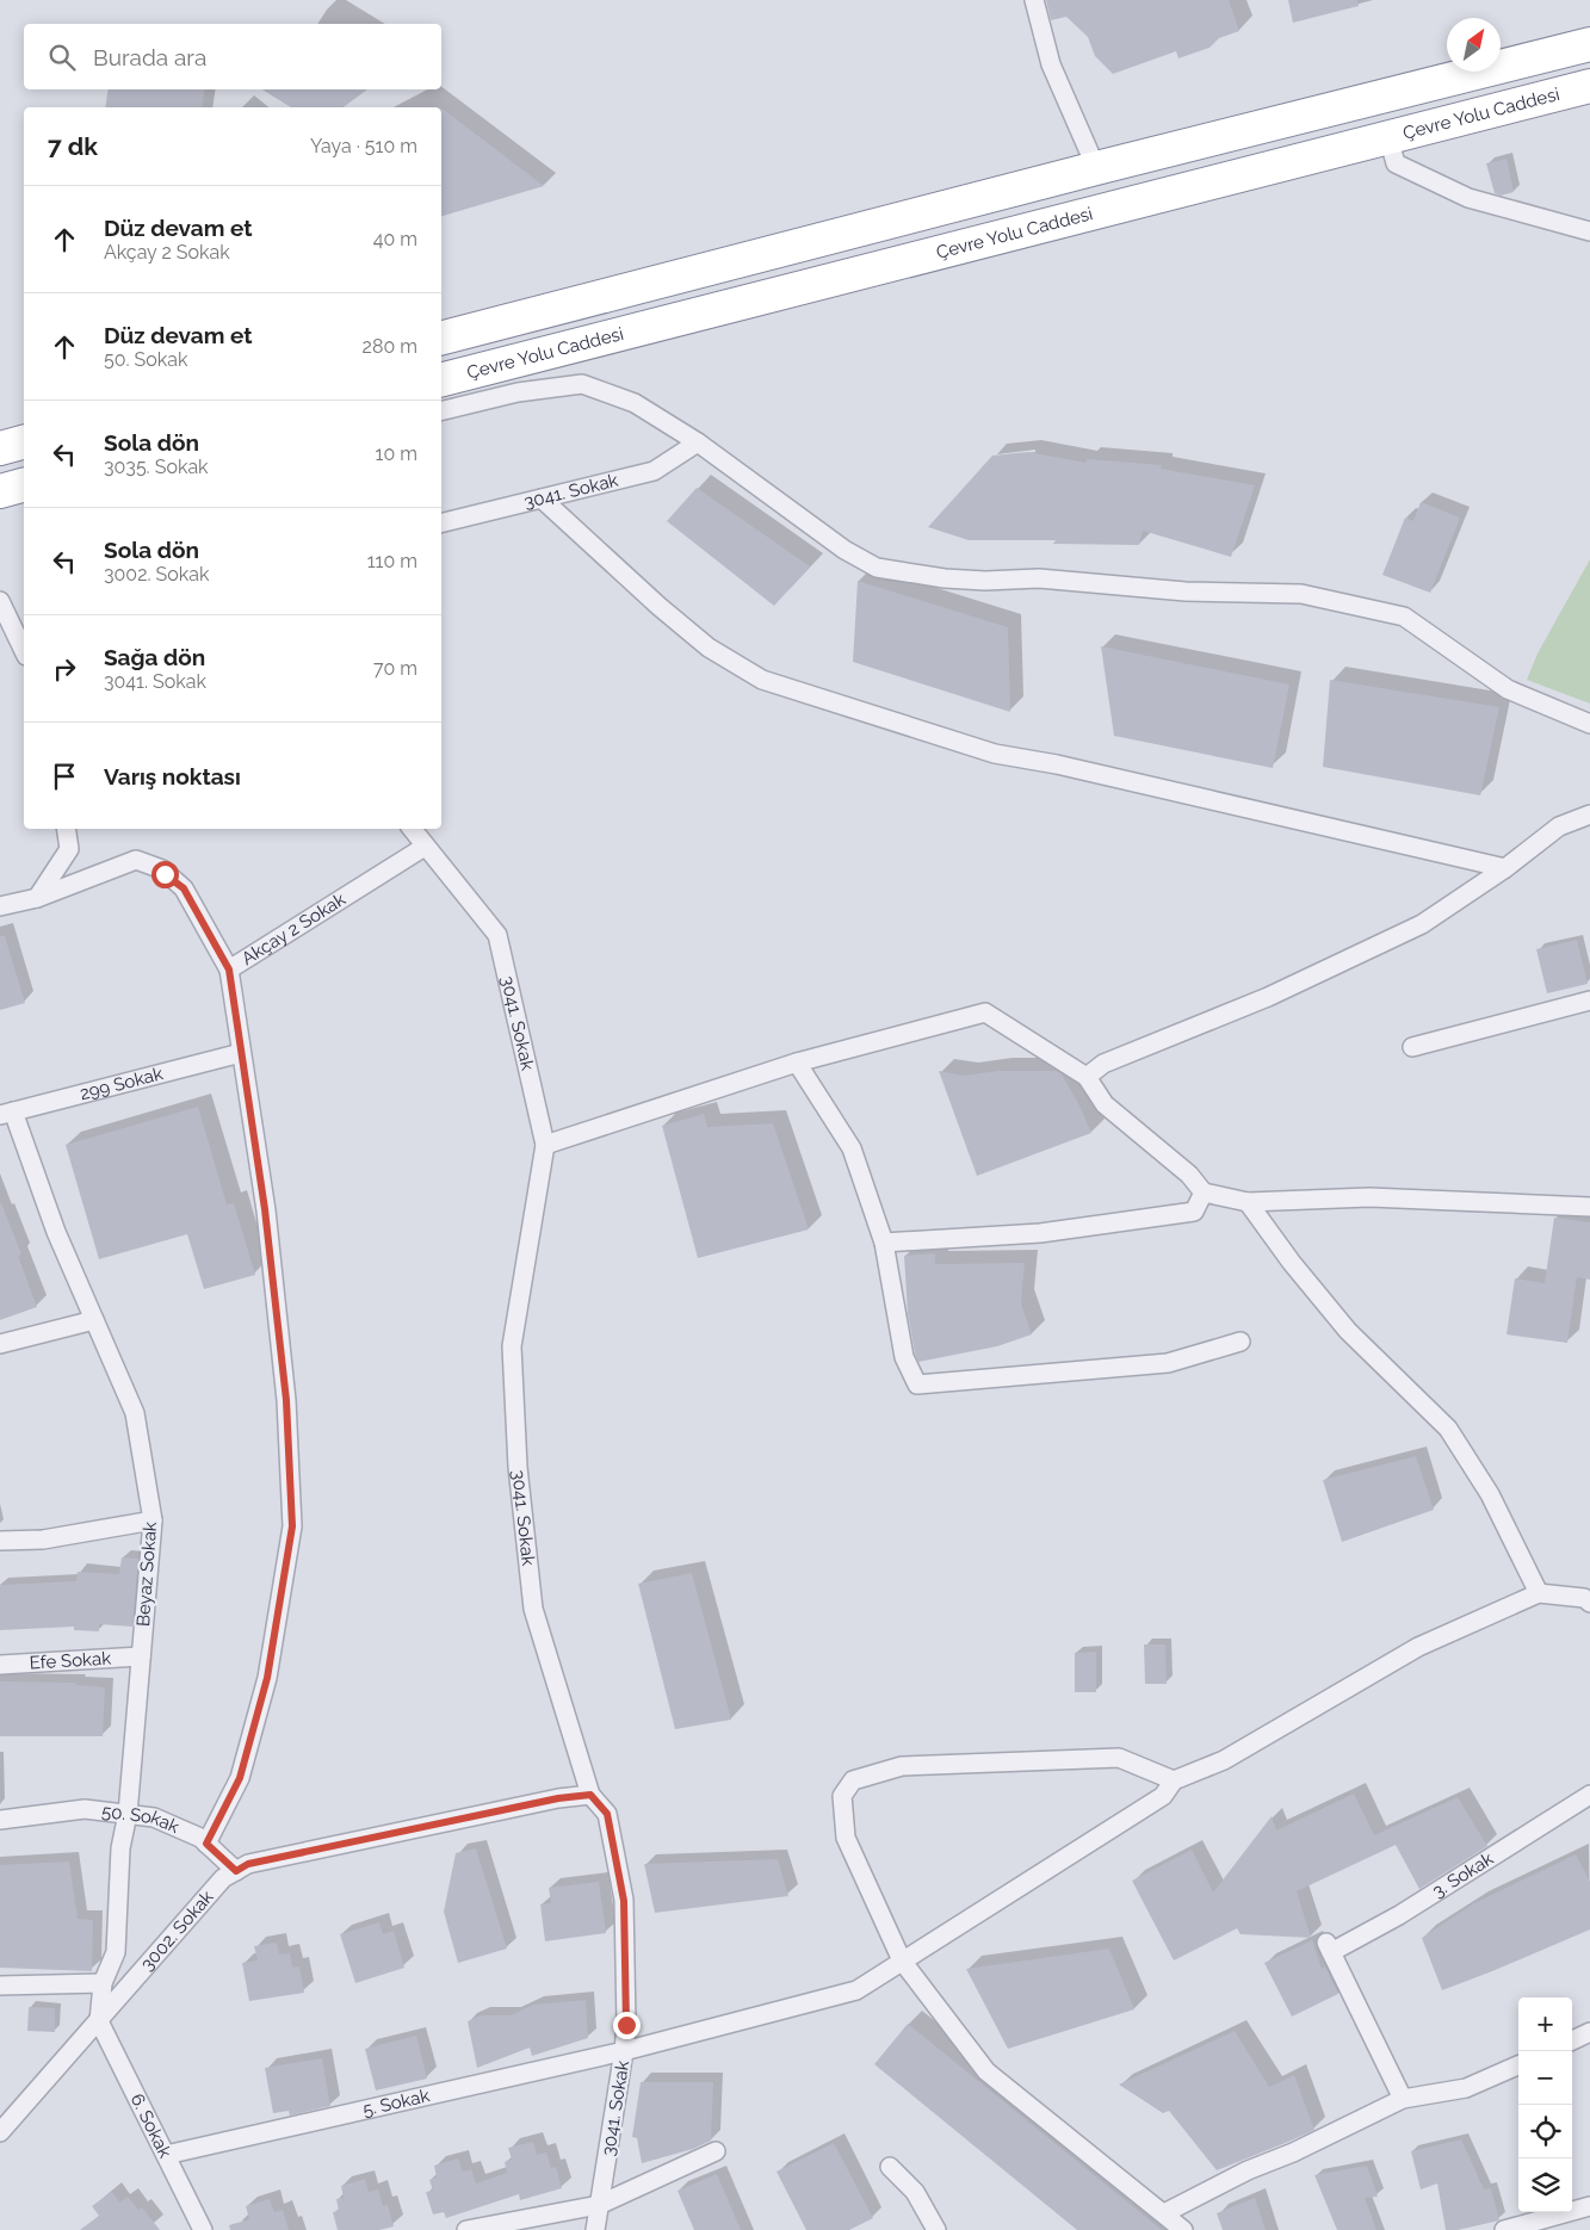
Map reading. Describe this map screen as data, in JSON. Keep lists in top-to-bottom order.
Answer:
{
  "streets": {
    "highway": ["Çevre Yolu Caddesi"],
    "street": [
      "3041. Sokak",
      "Akçay 2 Sokak",
      "299 Sokak",
      "Beyaz Sokak",
      "Efe Sokak",
      "50. Sokak",
      "3. Sokak",
      "3002. Sokak",
      "5. Sokak",
      "6. Sokak"
    ]
  },
  "crossings": [
    ["3041. Sokak", "Akçay 2 Sokak"],
    ["3041. Sokak", "3002. Sokak"],
    ["3041. Sokak", "5. Sokak"],
    ["299 Sokak", "Beyaz Sokak"],
    ["Beyaz Sokak", "Efe Sokak"],
    ["Beyaz Sokak", "50. Sokak"],
    ["Beyaz Sokak", "3002. Sokak"],
    ["Beyaz Sokak", "6. Sokak"],
    ["50. Sokak", "3002. Sokak"],
    ["3002. Sokak", "6. Sokak"],
    ["5. Sokak", "6. Sokak"]
  ],
  "north": "top right",
  "page": {
    "search": "Burada ara",
    "heading": ["7 dk", "Yaya · 510 m"],
    "list": [
      ["Düz devam et", "Akçay 2 Sokak", "40 m"],
      ["Düz devam et", "50. Sokak", "280 m"],
      ["Sola dön", "3035. Sokak", "10 m"],
      ["Sola dön", "3002. Sokak", "110 m"],
      ["Sağa dön", "3041. Sokak", "70 m"],
      "Varış noktası"
    ],
    "map_buttons": ["+", "−"]
  }
}
